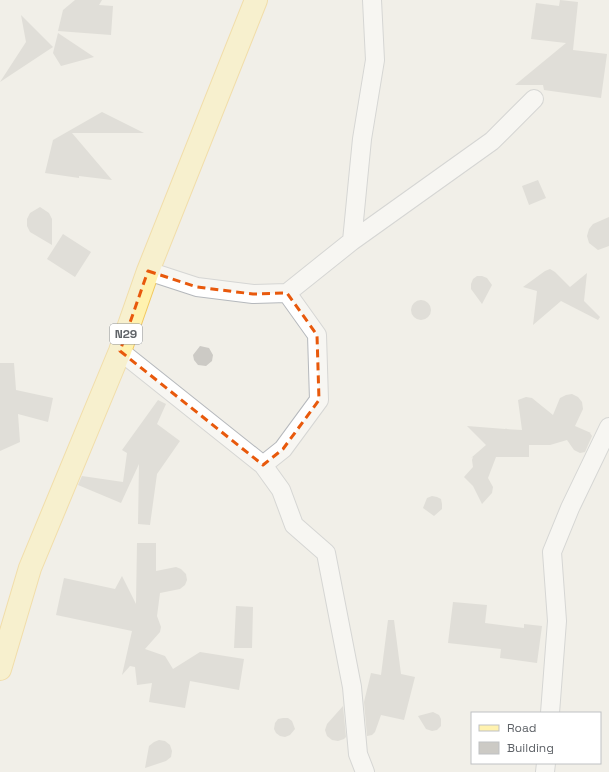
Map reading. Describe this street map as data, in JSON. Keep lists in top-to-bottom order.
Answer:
{
  "streets": {
    "main road": ["N29"]
  },
  "legend": ["Road", "Building"]
}
